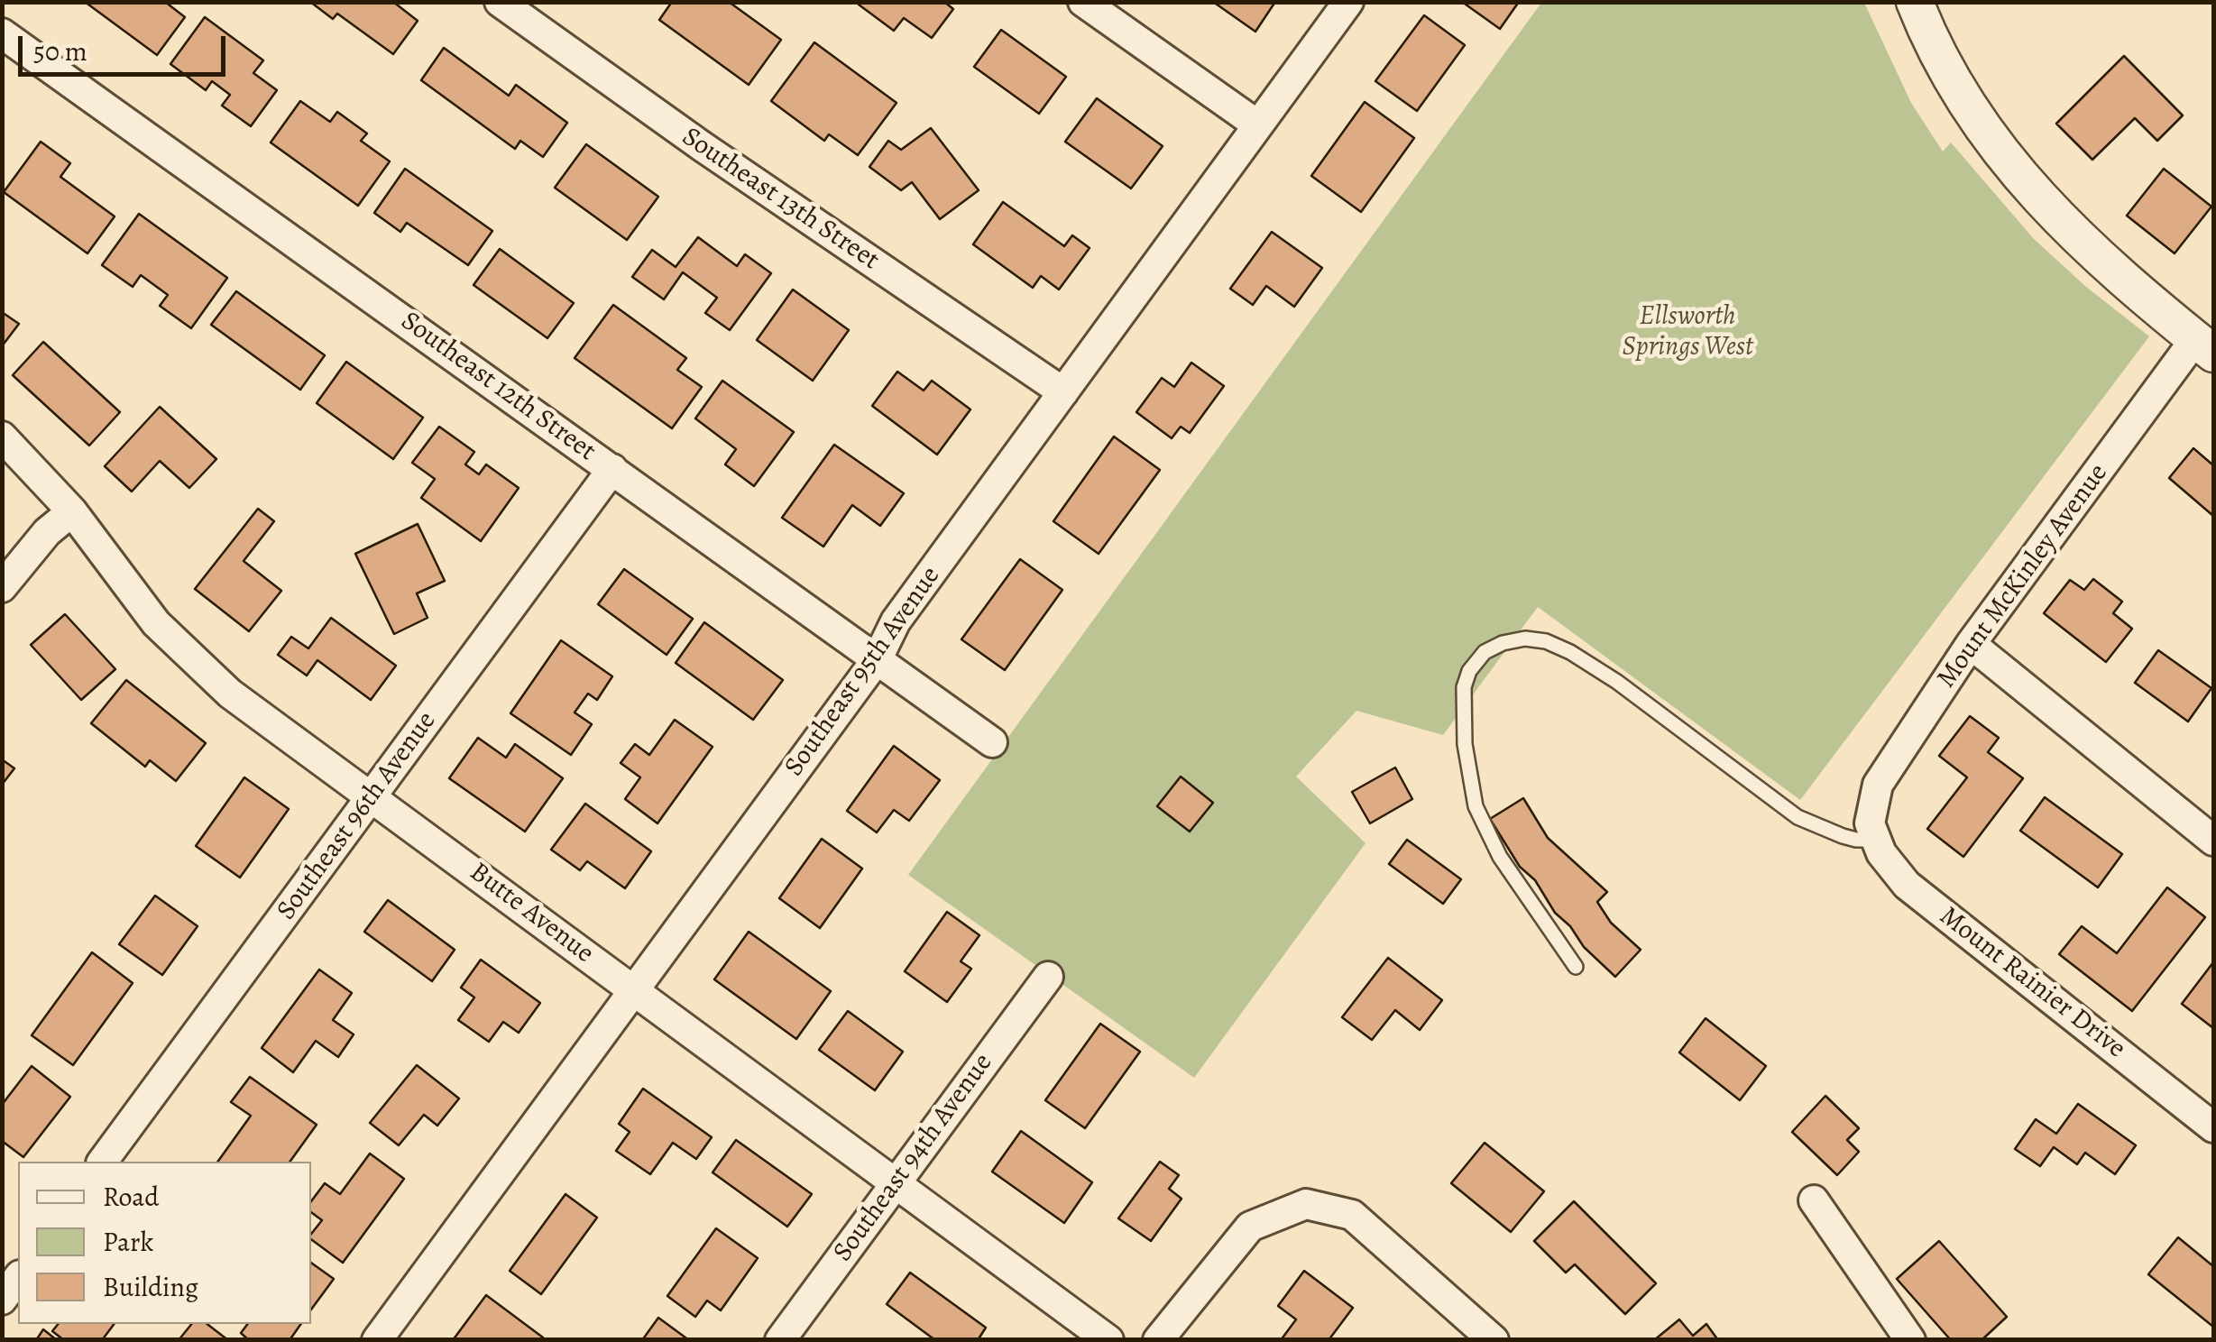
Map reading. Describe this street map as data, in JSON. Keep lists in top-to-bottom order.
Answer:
{
  "streets": {
    "street": [
      "Southeast 13th Street",
      "Southeast 12th Street",
      "Mount McKinley Avenue",
      "Southeast 95th Avenue",
      "Southeast 96th Avenue",
      "Butte Avenue",
      "Mount Rainier Drive",
      "Southeast 94th Avenue"
    ]
  },
  "crossings": [
    ["Southeast 13th Street", "Southeast 95th Avenue"],
    ["Southeast 12th Street", "Southeast 95th Avenue"],
    ["Southeast 12th Street", "Southeast 96th Avenue"],
    ["Mount McKinley Avenue", "Mount Rainier Drive"],
    ["Southeast 95th Avenue", "Butte Avenue"],
    ["Southeast 96th Avenue", "Butte Avenue"],
    ["Butte Avenue", "Southeast 94th Avenue"]
  ],
  "parks": ["Ellsworth Springs West"],
  "legend": ["Road", "Park", "Building"],
  "scale_bar": "50 m"
}
